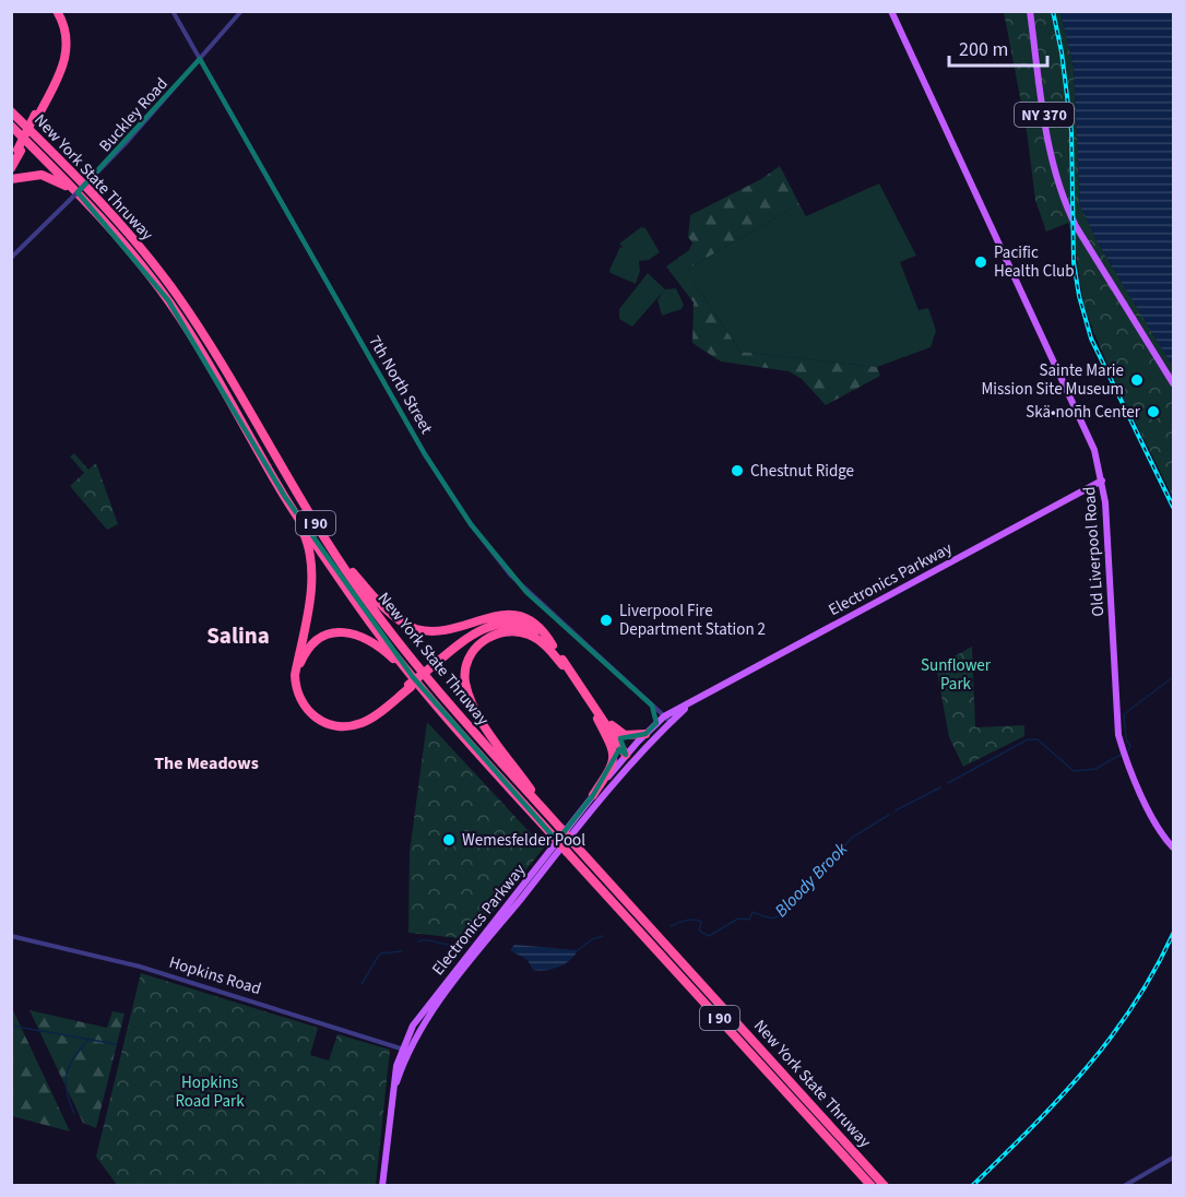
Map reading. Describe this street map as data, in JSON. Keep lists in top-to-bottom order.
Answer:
{
  "streets": {
    "highway": ["New York State Thruway", "I 90"],
    "main road": ["NY 370", "Old Liverpool Road", "Electronics Parkway"],
    "street": ["Buckley Road", "7th North Street", "Hopkins Road"]
  },
  "crossings": [
    ["Buckley Road", "7th North Street"],
    ["7th North Street", "Electronics Parkway"],
    ["Old Liverpool Road", "Electronics Parkway"],
    ["Electronics Parkway", "Hopkins Road"]
  ],
  "districts": ["Salina", "The Meadows"],
  "water": ["Bloody Brook"],
  "parks": ["Sunflower Park", "Hopkins Road Park"],
  "places": [
    "Pacific Health Club",
    "Sainte Marie Mission Site Museum",
    "Skä•noñh Center",
    "Chestnut Ridge",
    "Liverpool Fire Department Station 2",
    "Wemesfelder Pool"
  ],
  "scale_bar": "200 m"
}
